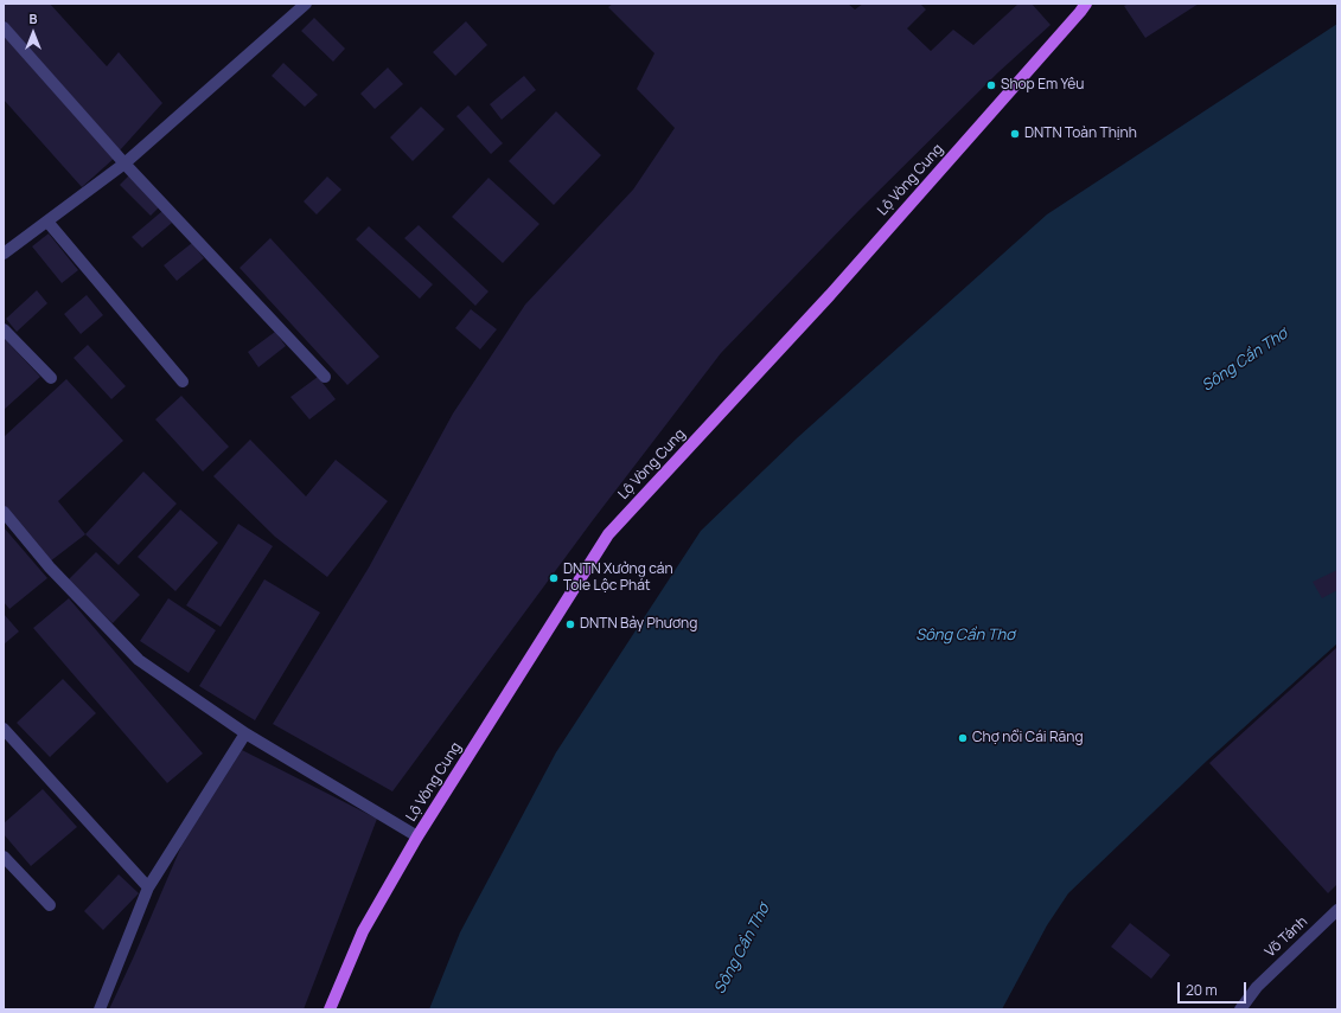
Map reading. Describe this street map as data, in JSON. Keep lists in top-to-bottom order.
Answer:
{
  "streets": {
    "main road": ["Lộ Vòng Cung"],
    "street": ["Võ Tánh"]
  },
  "water": ["Sông Cần Thơ"],
  "places": [
    "Shop Em Yêu",
    "DNTN Toàn Thịnh",
    "DNTN Xưởng cán Tole Lộc Phát",
    "DNTN Bảy Phương",
    "Chợ nổi Cái Răng"
  ],
  "scale_bar": "20 m",
  "north": "top"
}
